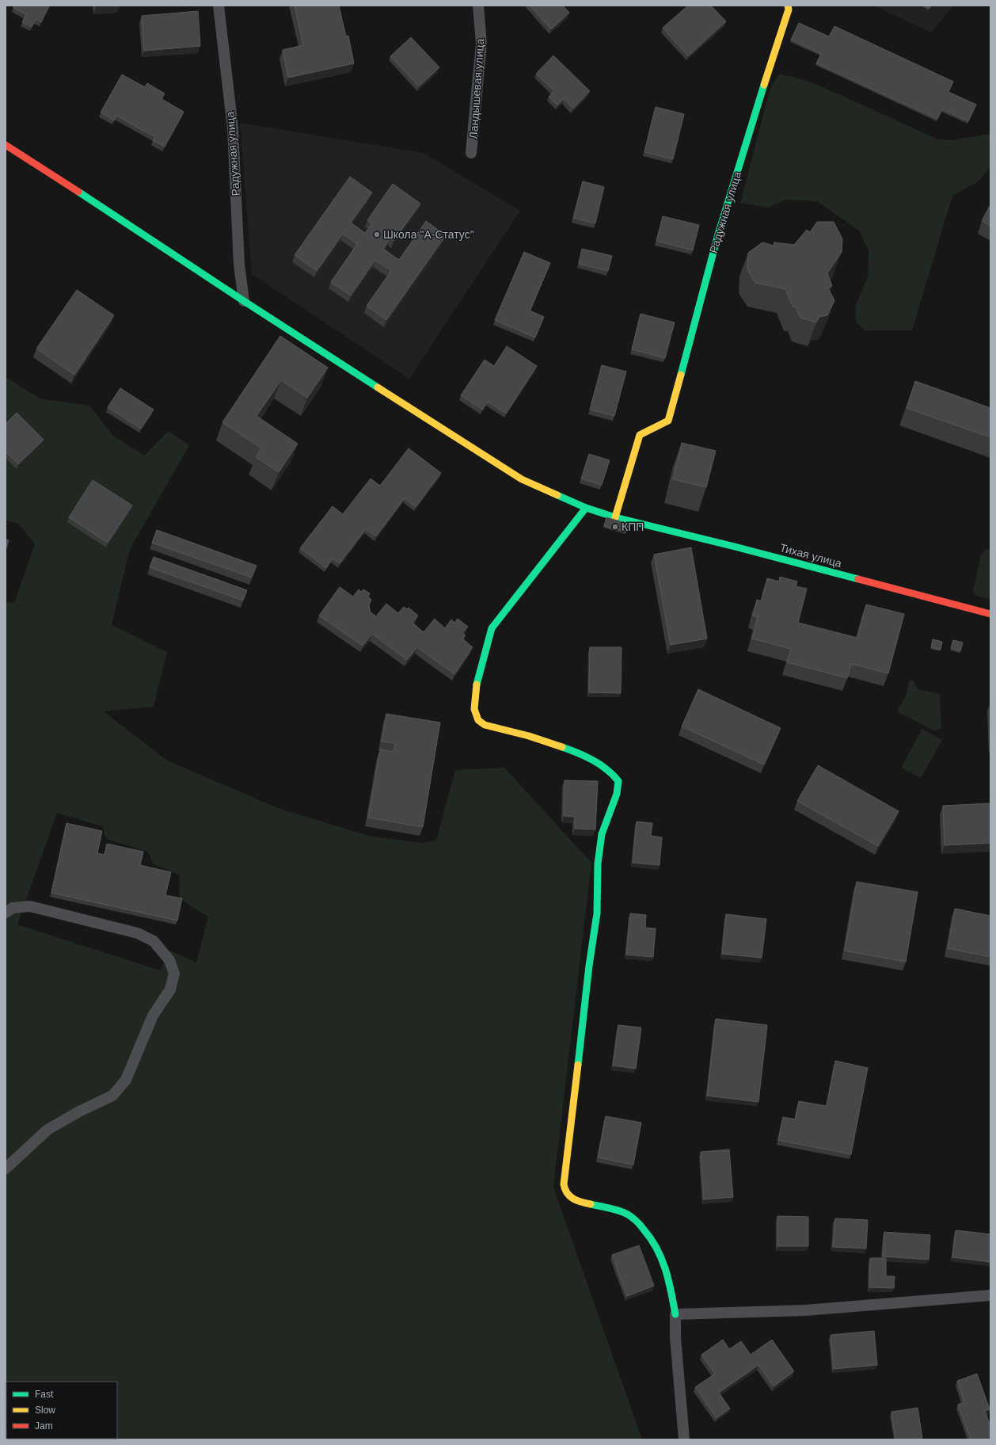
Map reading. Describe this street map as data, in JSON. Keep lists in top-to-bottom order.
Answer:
{
  "streets": {
    "street": ["Ландышевая улица", "Радужная улица", "Тихая улица"]
  },
  "crossings": [
    ["Радужная улица", "Тихая улица"]
  ],
  "places": ["Школа \"А-Статус\"", "КПП"],
  "legend": ["Fast", "Slow", "Jam"]
}
